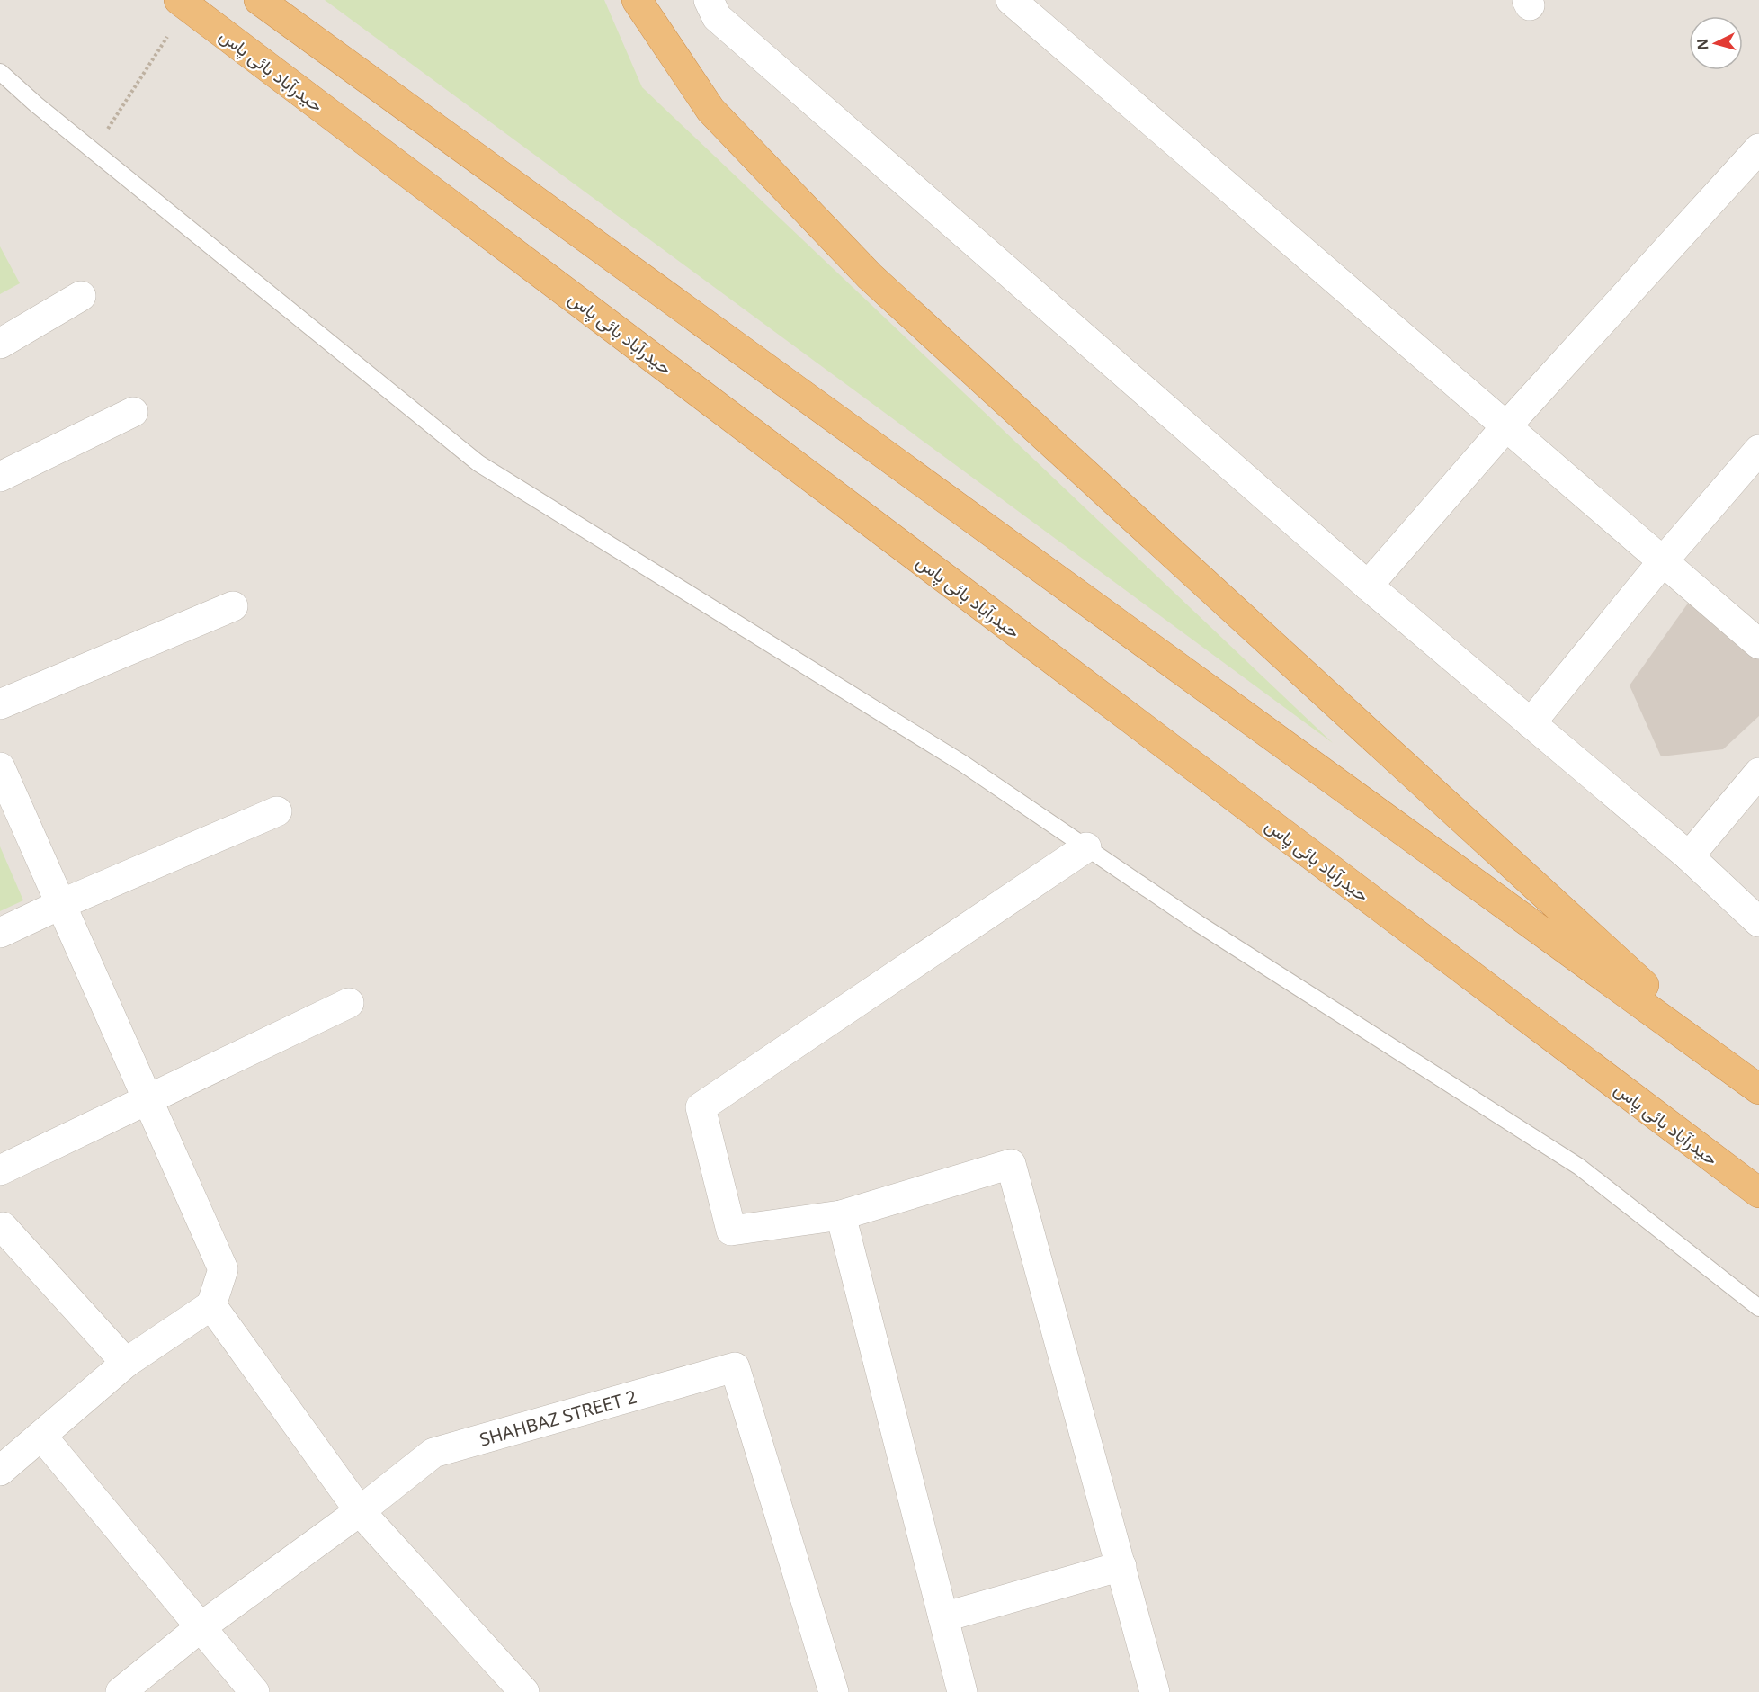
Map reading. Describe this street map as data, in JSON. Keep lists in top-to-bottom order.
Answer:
{
  "streets": {
    "highway": ["حیدرآباد بائی پاس"],
    "street": ["SHAHBAZ STREET 2"]
  },
  "north": "left"
}
